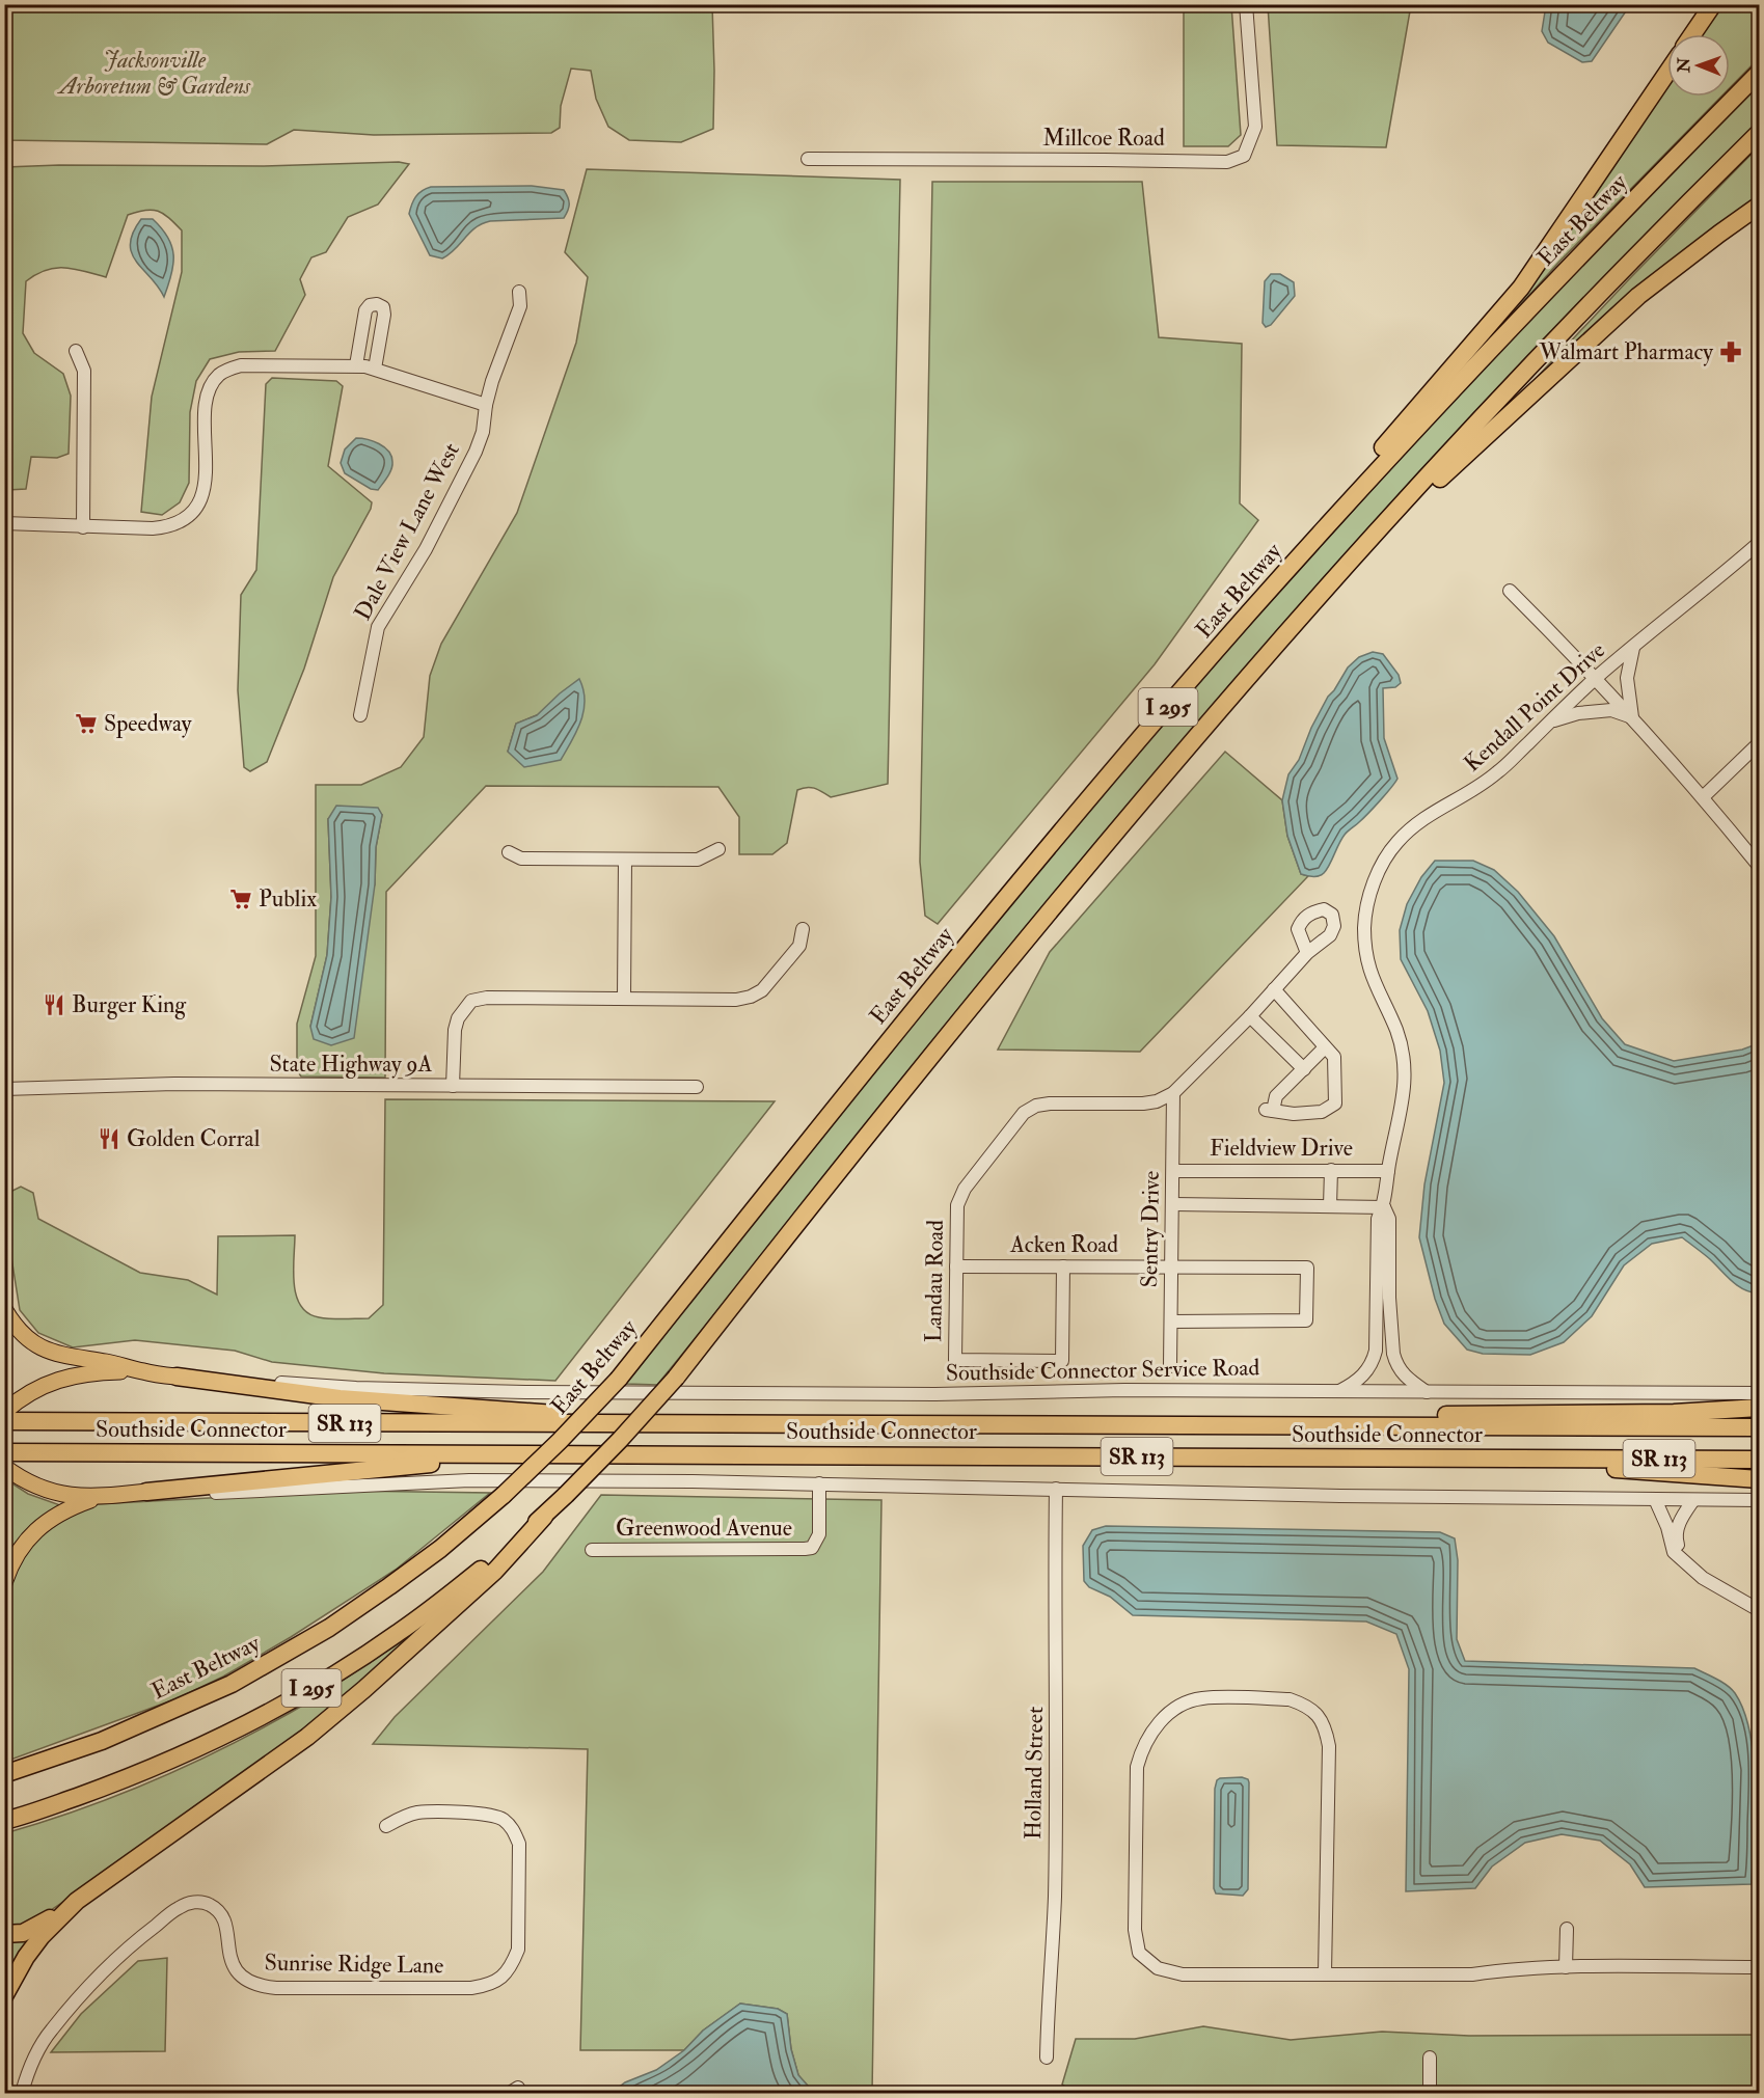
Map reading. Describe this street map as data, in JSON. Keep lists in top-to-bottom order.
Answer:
{
  "streets": {
    "highway": [
      "East Beltway",
      "I 295",
      "SR 113",
      "Southside Connector"
    ],
    "street": [
      "Millcoe Road",
      "Dale View Lane West",
      "Kendall Point Drive",
      "State Highway 9A",
      "Fieldview Drive",
      "Sentry Drive",
      "Acken Road",
      "Landau Road",
      "Southside Connector Service Road",
      "Greenwood Avenue",
      "Holland Street",
      "Sunrise Ridge Lane"
    ]
  },
  "crossings": [
    ["Kendall Point Drive", "Fieldview Drive"],
    ["Kendall Point Drive", "Southside Connector Service Road"],
    ["Fieldview Drive", "Sentry Drive"],
    ["Sentry Drive", "Acken Road"],
    ["Sentry Drive", "Landau Road"],
    ["Acken Road", "Landau Road"]
  ],
  "parks": ["Jacksonville Arboretum & Gardens"],
  "places": {
    "pharmacy": ["Walmart Pharmacy"],
    "supermarket": ["Speedway", "Publix"],
    "restaurant": ["Burger King", "Golden Corral"]
  },
  "north": "left"
}
